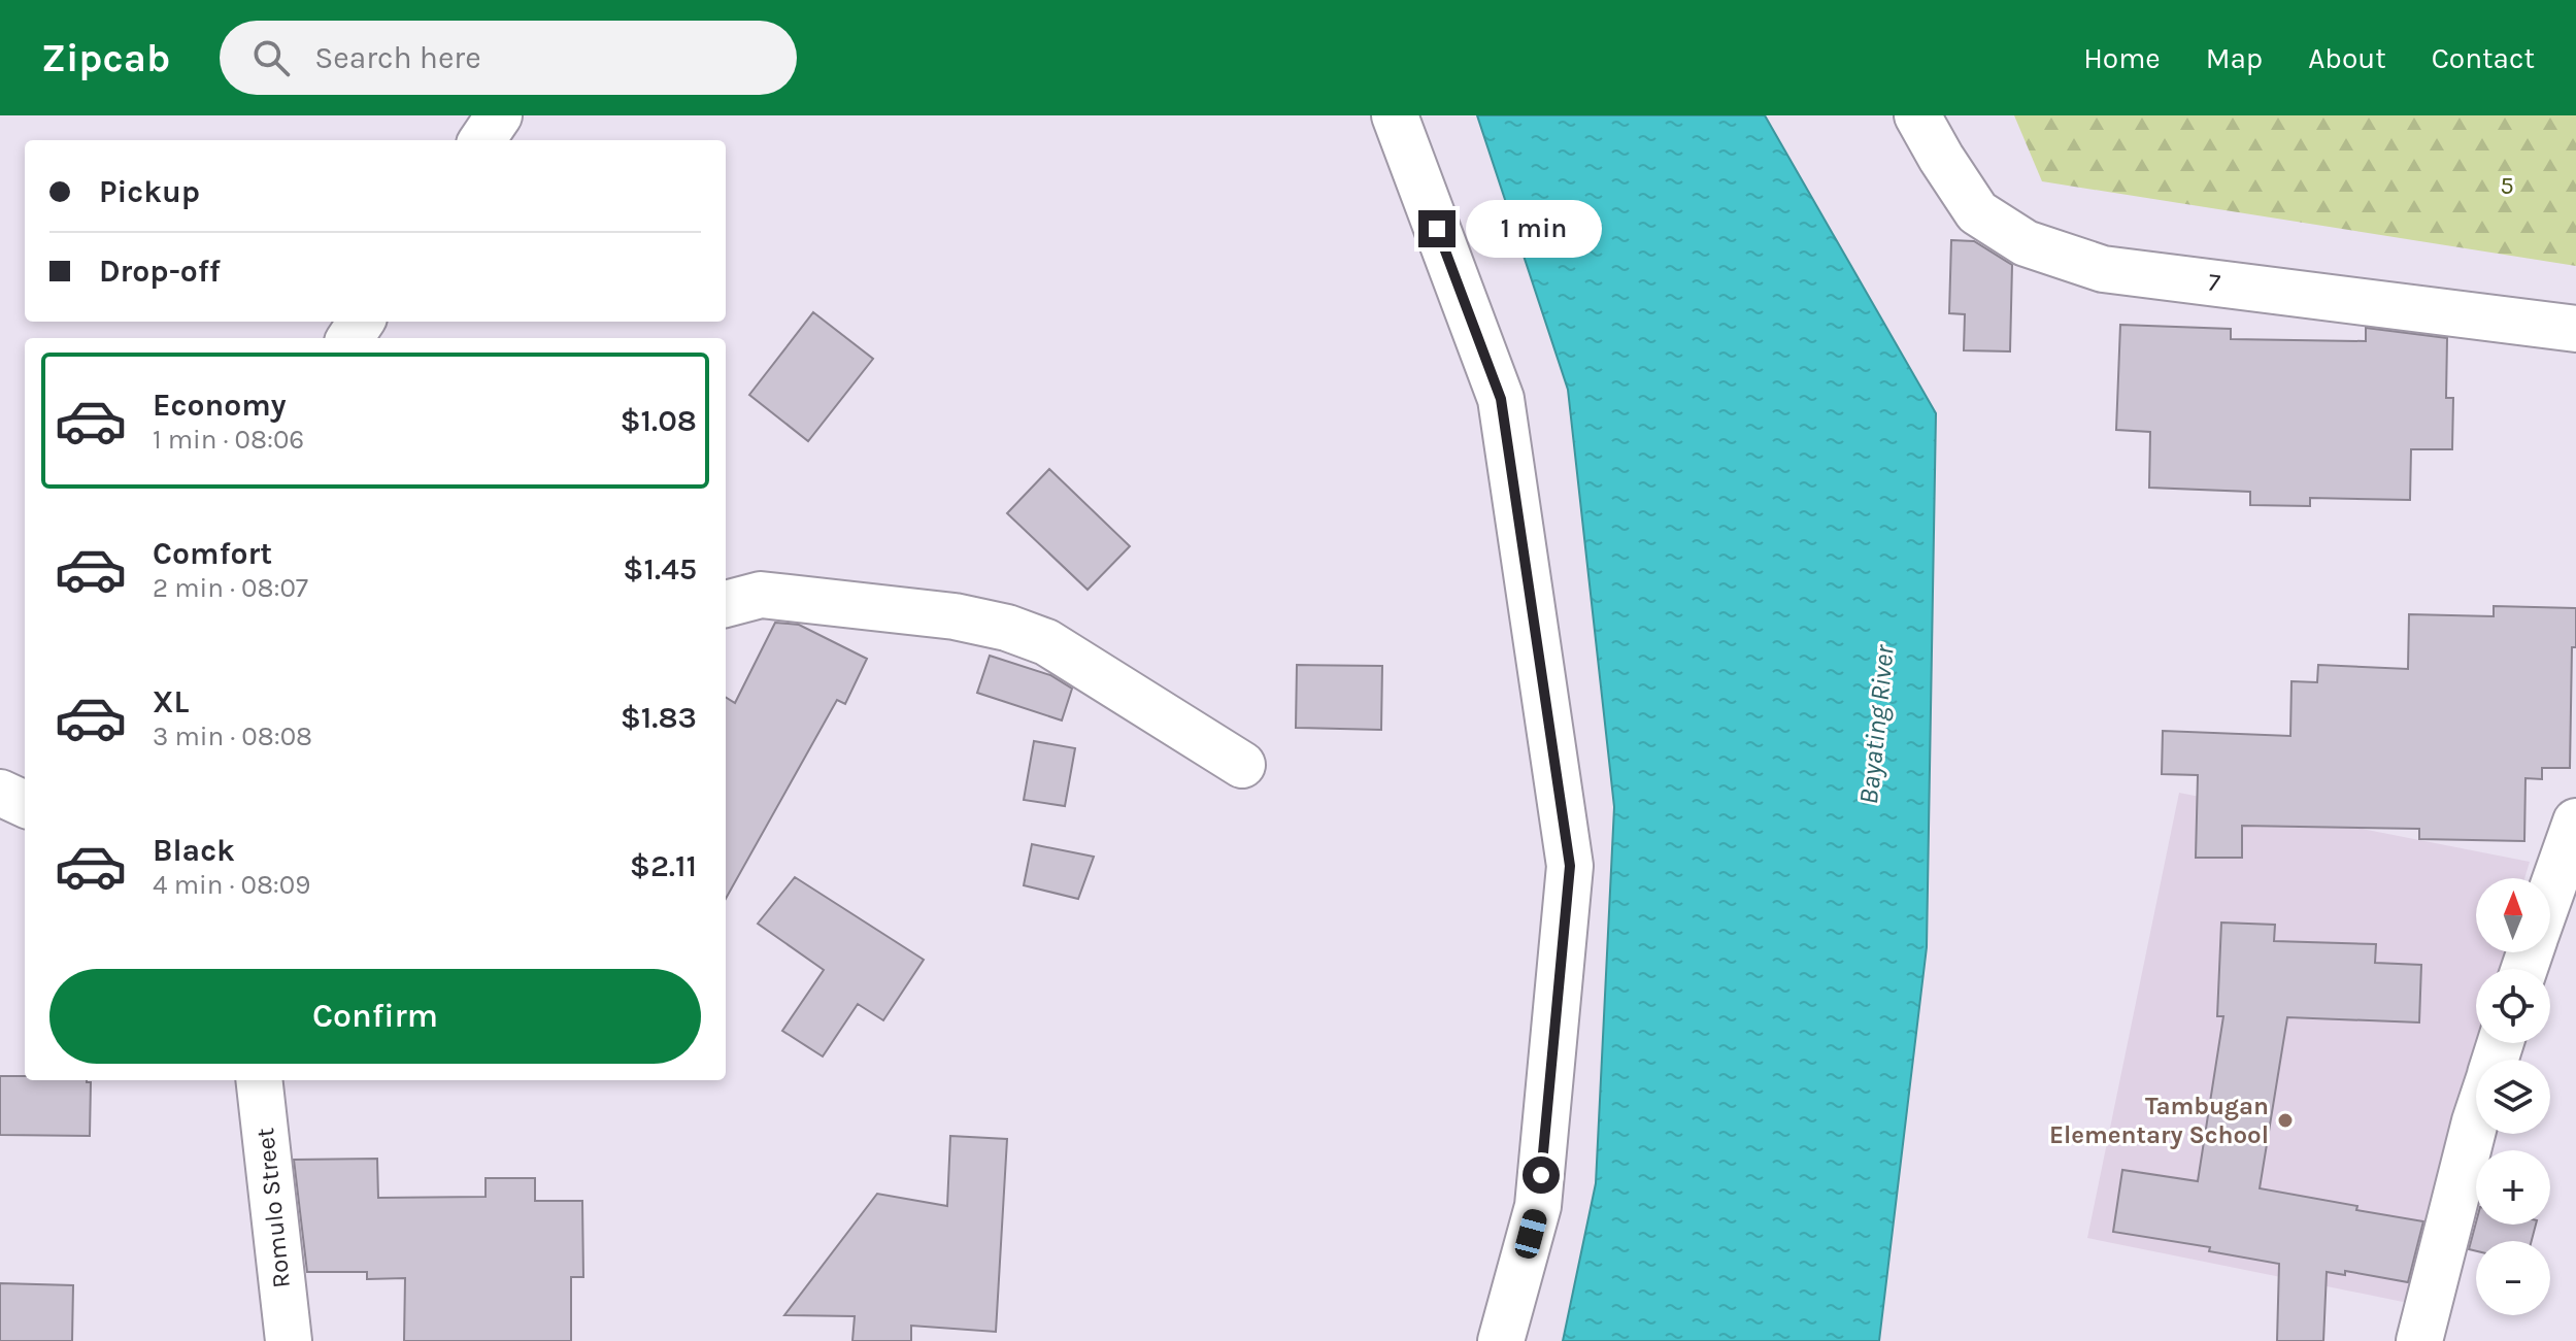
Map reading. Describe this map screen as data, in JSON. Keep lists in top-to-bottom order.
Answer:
{
  "streets": {
    "street": ["7", "Romulo Street"]
  },
  "water": ["Bayating River"],
  "parks": ["5"],
  "places": ["Tambugan Elementary School"],
  "north": "top",
  "page": {
    "header": "Zipcab",
    "search": "Search here",
    "nav": [
      "Home",
      "Map",
      "About",
      "Contact"
    ],
    "banner": ["Pickup", "Drop-off"],
    "bubble": "1 min",
    "list": [
      {
        "name": "Economy",
        "note": "1 min · 08:06",
        "value": "$1.08"
      },
      {
        "name": "Comfort",
        "note": "2 min · 08:07",
        "value": "$1.45"
      },
      {
        "name": "XL",
        "note": "3 min · 08:08",
        "value": "$1.83"
      },
      {
        "name": "Black",
        "note": "4 min · 08:09",
        "value": "$2.11"
      }
    ],
    "map_buttons": ["+", "−"],
    "buttons": "Confirm"
  }
}
